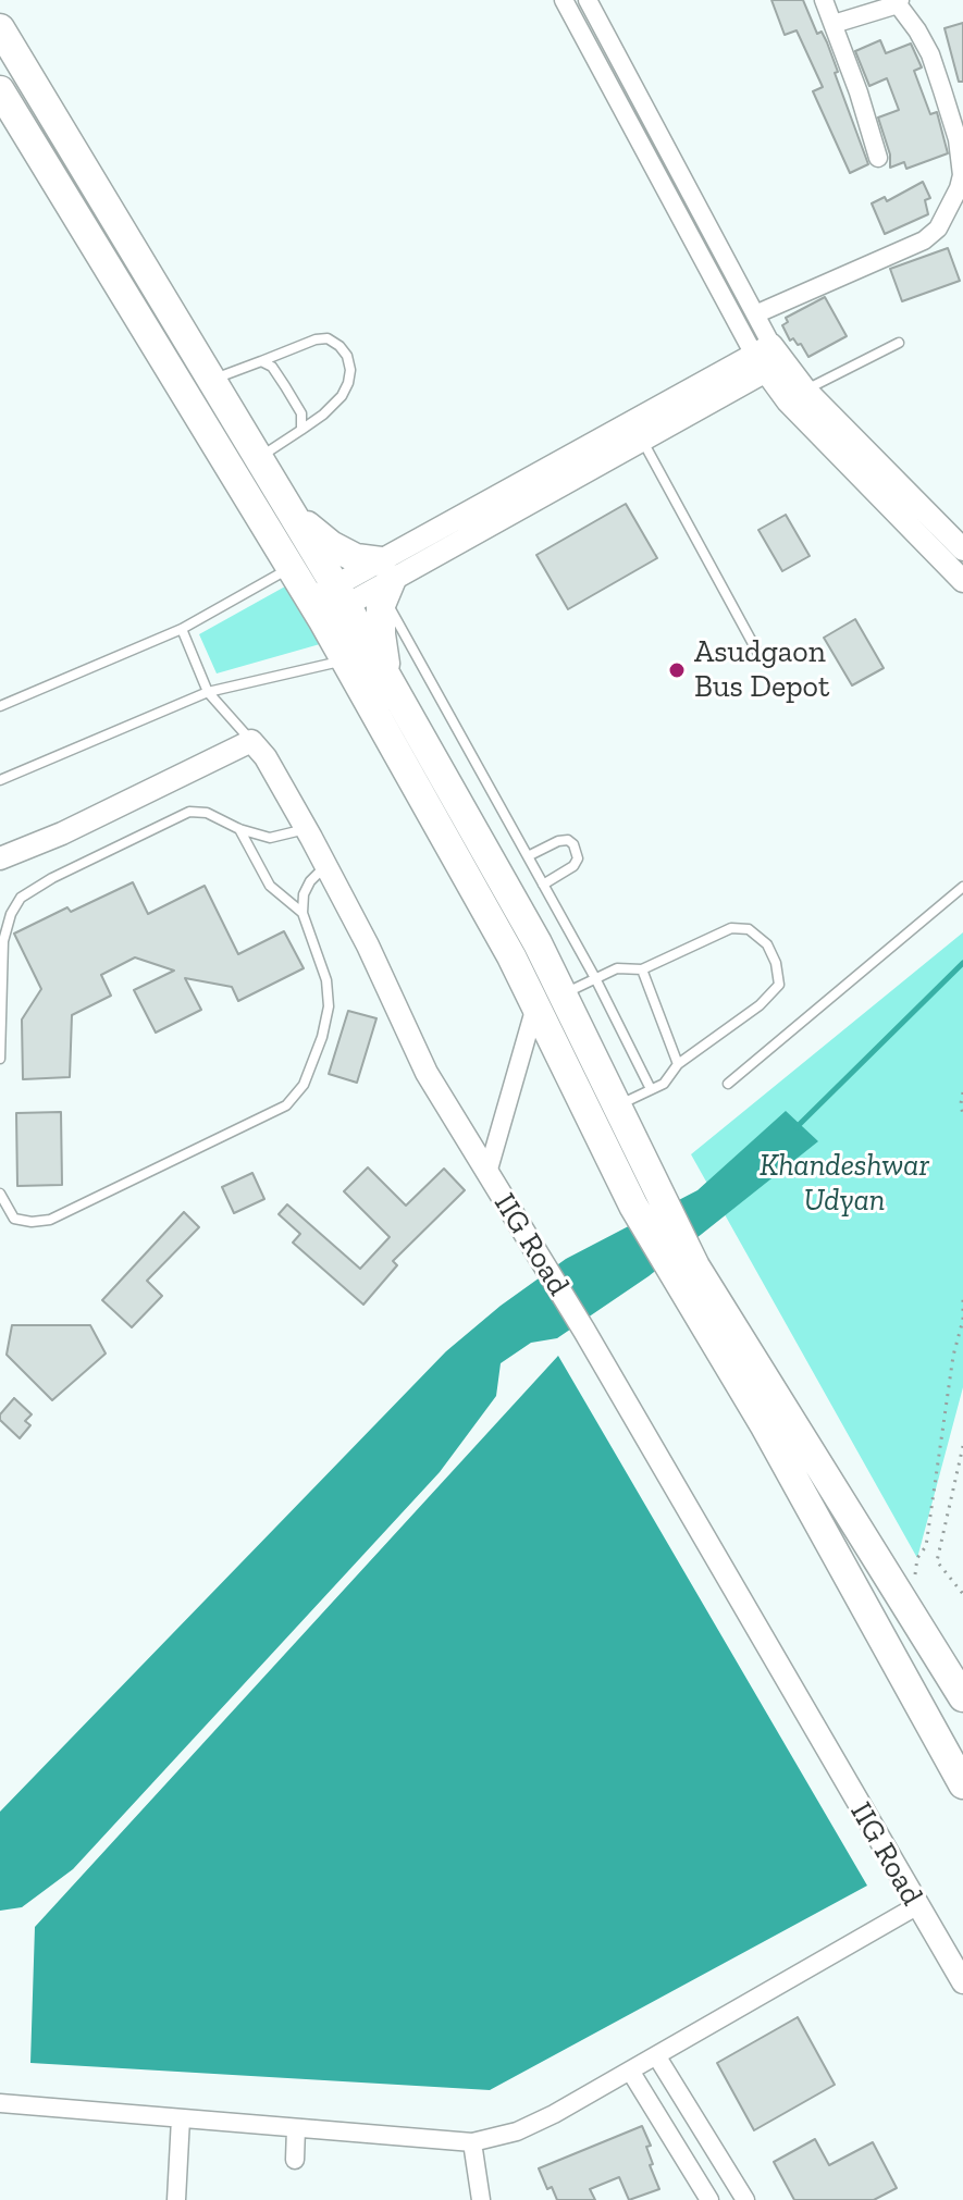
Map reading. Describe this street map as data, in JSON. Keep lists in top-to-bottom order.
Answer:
{
  "streets": {
    "street": ["IIG Road"]
  },
  "parks": ["Khandeshwar Udyan"],
  "places": ["Asudgaon Bus Depot"]
}
